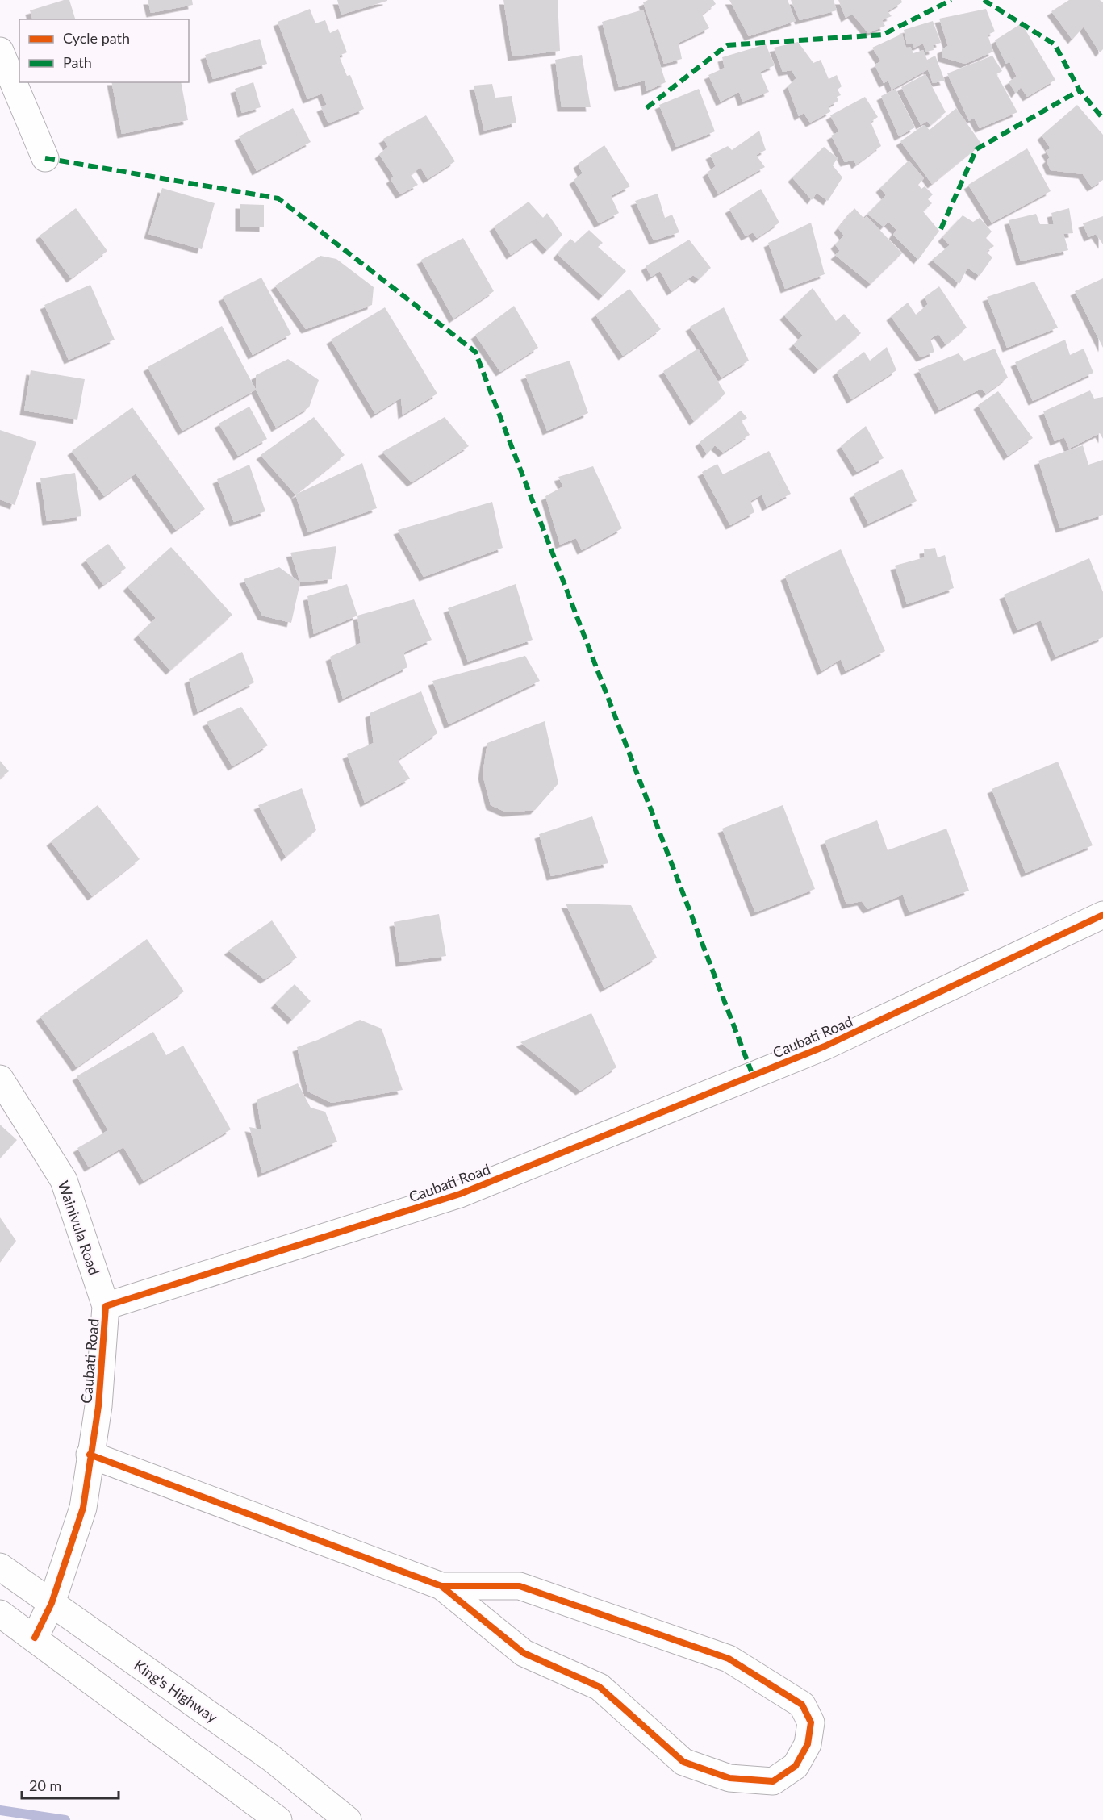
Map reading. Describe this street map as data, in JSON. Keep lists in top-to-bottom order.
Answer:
{
  "streets": {
    "main road": ["Caubati Road", "Wainivula Road", "King's Highway"]
  },
  "crossings": [
    ["Caubati Road", "Wainivula Road"],
    ["Caubati Road", "King's Highway"]
  ],
  "legend": ["Cycle path", "Path"],
  "scale_bar": "20 m"
}
